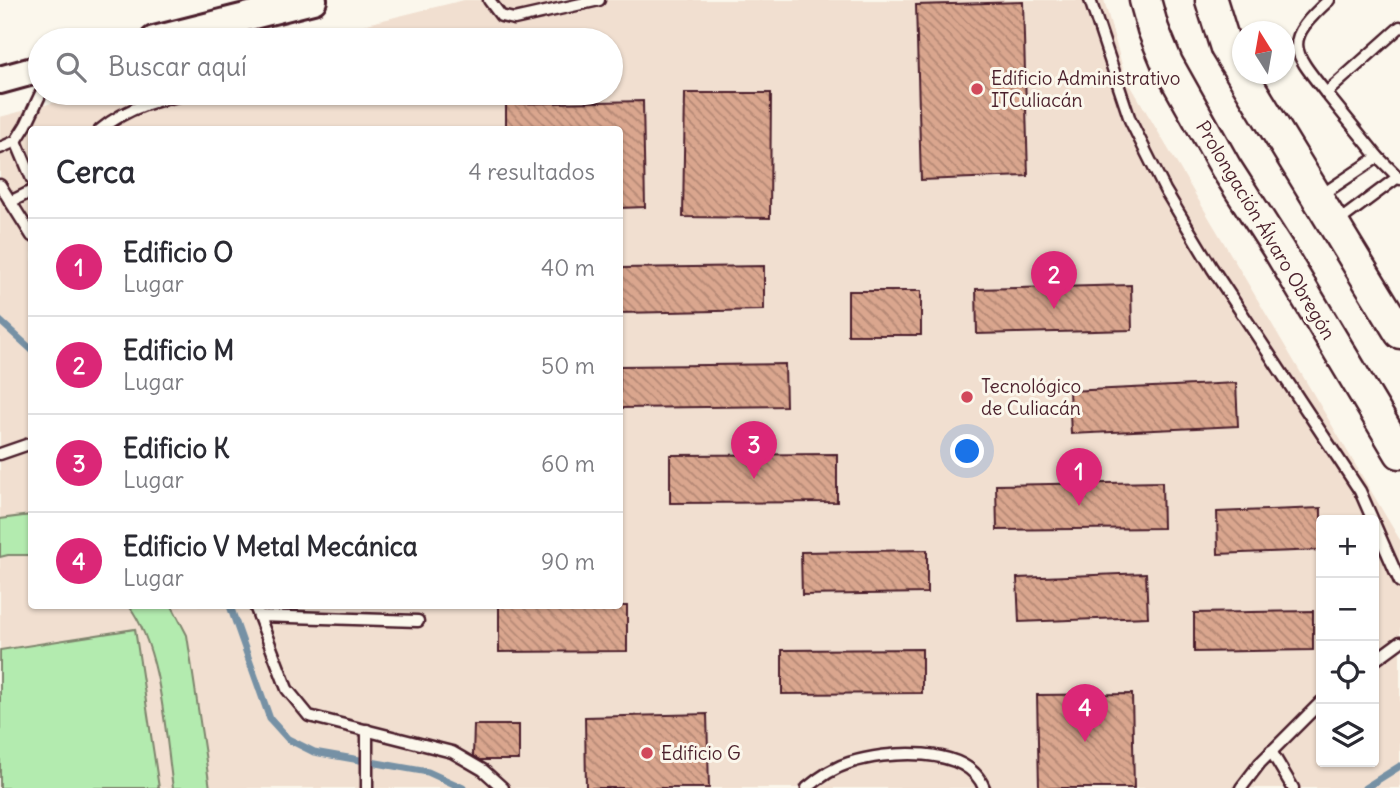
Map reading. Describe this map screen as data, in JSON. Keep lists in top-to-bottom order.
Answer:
{
  "streets": {
    "main road": ["Prolongación Álvaro Obregón"]
  },
  "places": ["Edificio Administrativo ITCuliacán", "Tecnológico de Culiacán", "Edificio G"],
  "north": "top",
  "page": {
    "search": "Buscar aquí",
    "heading": ["Cerca", "4 resultados"],
    "list": [
      {
        "mark": "1",
        "name": "Edificio O",
        "note": "Lugar",
        "value": "40 m"
      },
      {
        "mark": "2",
        "name": "Edificio M",
        "note": "Lugar",
        "value": "50 m"
      },
      {
        "mark": "3",
        "name": "Edificio K",
        "note": "Lugar",
        "value": "60 m"
      },
      {
        "mark": "4",
        "name": "Edificio V Metal Mecánica",
        "note": "Lugar",
        "value": "90 m"
      }
    ],
    "pins": [
      "2",
      "3",
      "1",
      "4"
    ],
    "map_buttons": ["+", "−"]
  }
}
